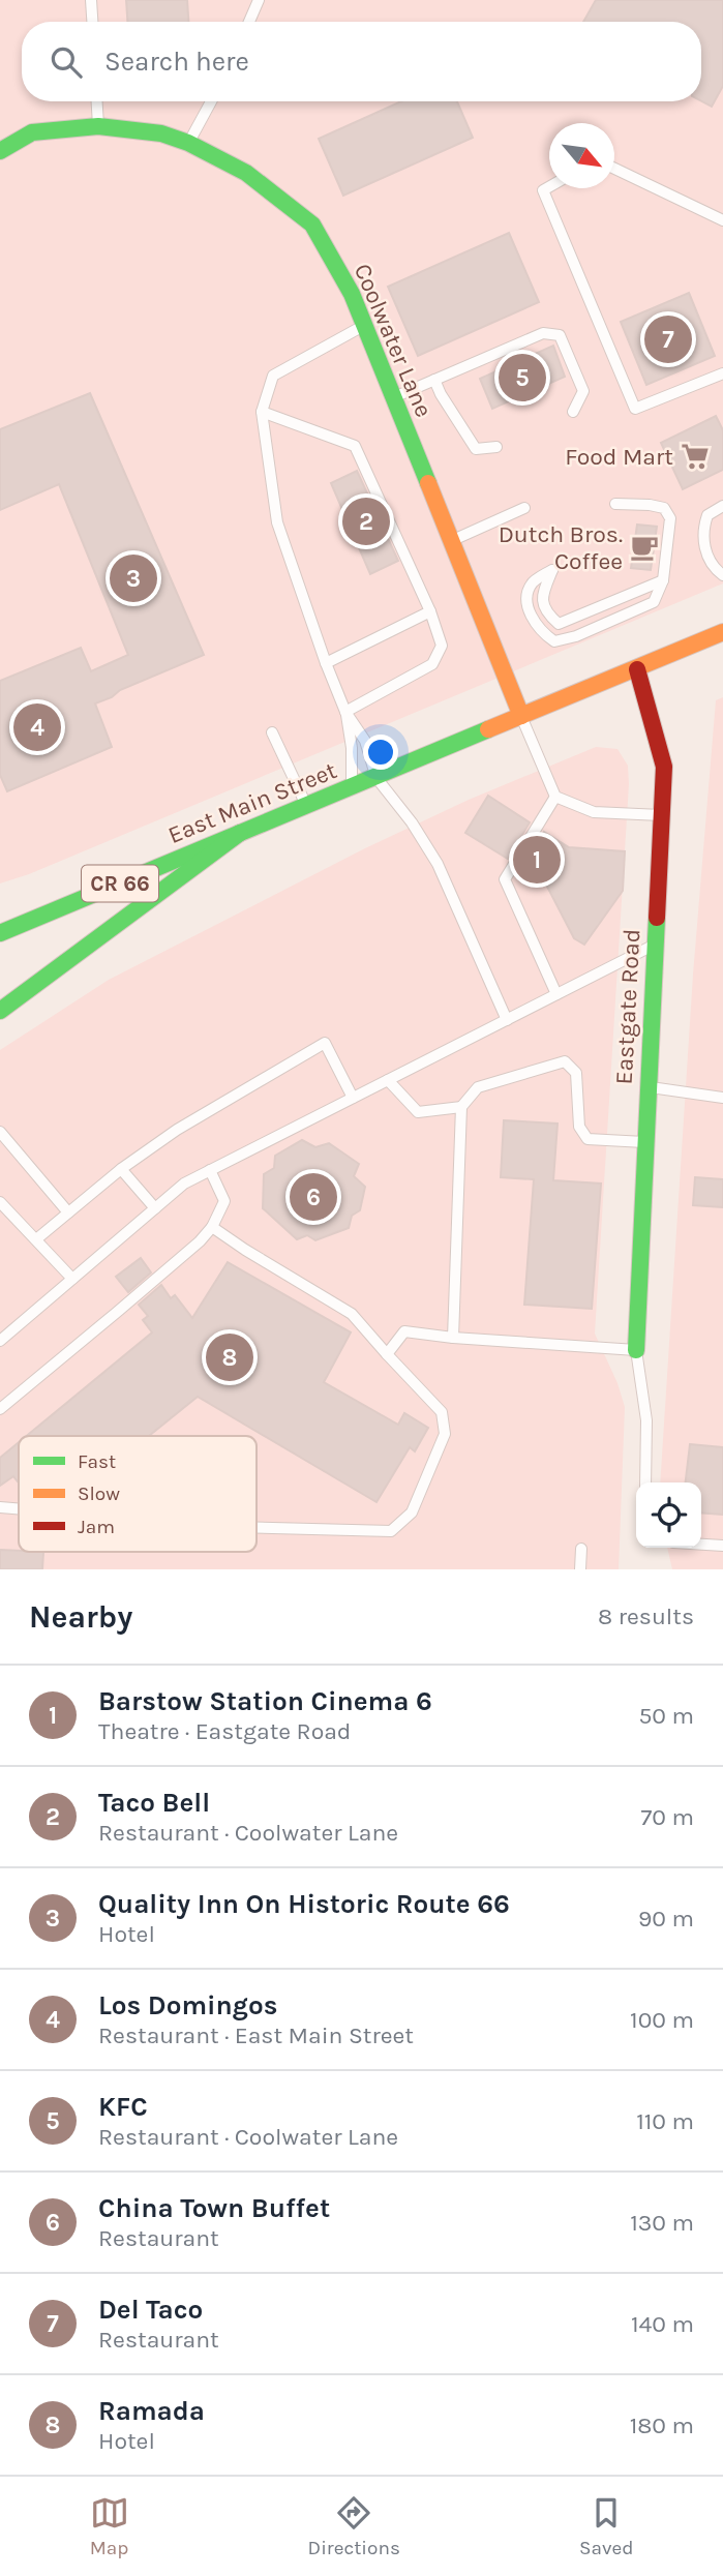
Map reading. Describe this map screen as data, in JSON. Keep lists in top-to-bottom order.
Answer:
{
  "streets": {
    "main road": [
      "Coolwater Lane",
      "East Main Street",
      "CR 66",
      "Eastgate Road"
    ]
  },
  "crossings": [
    ["Coolwater Lane", "East Main Street"],
    ["East Main Street", "Eastgate Road"]
  ],
  "places": {
    "supermarket": ["Food Mart"],
    "cafe": ["Dutch Bros. Coffee"]
  },
  "legend": ["Fast", "Slow", "Jam"],
  "north": "bottom right",
  "page": {
    "search": "Search here",
    "pins": [
      "7",
      "5",
      "2",
      "3",
      "4",
      "1",
      "6",
      "8"
    ],
    "heading": ["Nearby", "8 results"],
    "list": [
      {
        "mark": "1",
        "name": "Barstow Station Cinema 6",
        "note": "Theatre · Eastgate Road",
        "value": "50 m"
      },
      {
        "mark": "2",
        "name": "Taco Bell",
        "note": "Restaurant · Coolwater Lane",
        "value": "70 m"
      },
      {
        "mark": "3",
        "name": "Quality Inn On Historic Route 66",
        "note": "Hotel",
        "value": "90 m"
      },
      {
        "mark": "4",
        "name": "Los Domingos",
        "note": "Restaurant · East Main Street",
        "value": "100 m"
      },
      {
        "mark": "5",
        "name": "KFC",
        "note": "Restaurant · Coolwater Lane",
        "value": "110 m"
      },
      {
        "mark": "6",
        "name": "China Town Buffet",
        "note": "Restaurant",
        "value": "130 m"
      },
      {
        "mark": "7",
        "name": "Del Taco",
        "note": "Restaurant",
        "value": "140 m"
      },
      {
        "mark": "8",
        "name": "Ramada",
        "note": "Hotel",
        "value": "180 m"
      }
    ],
    "nav": ["Map", "Directions", "Saved"]
  }
}
